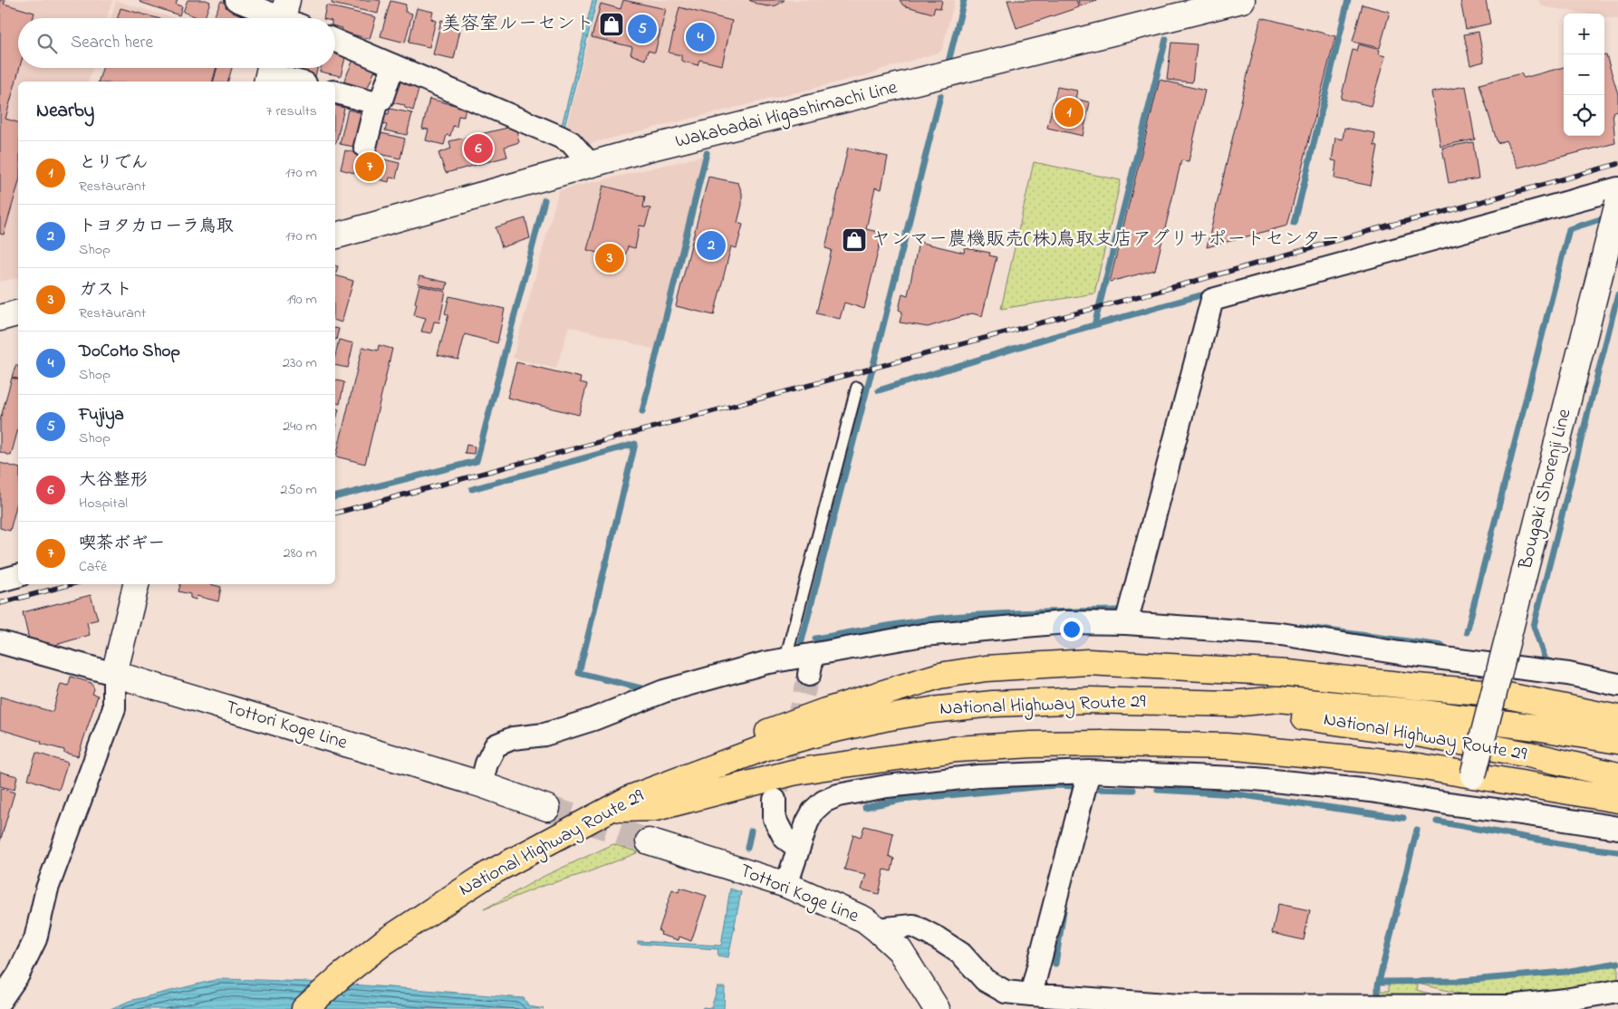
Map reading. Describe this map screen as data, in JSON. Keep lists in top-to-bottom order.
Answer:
{
  "streets": {
    "highway": ["National Highway Route 29"],
    "main road": ["Wakabadai Higashimachi Line", "Bougaki Shorenji Line", "Tottori Koge Line"]
  },
  "places": {
    "shop": ["美容室ルーセント", "ヤンマー農機販売(株)鳥取支店アグリサポートセンター"]
  },
  "page": {
    "pins": [
      "5",
      "4",
      "1",
      "6",
      "7",
      "2",
      "3"
    ],
    "map_buttons": ["+", "−"],
    "search": "Search here",
    "heading": ["Nearby", "7 results"],
    "list": [
      {
        "mark": "1",
        "name": "とりでん",
        "note": "Restaurant",
        "value": "170 m"
      },
      {
        "mark": "2",
        "name": "トヨタカローラ鳥取",
        "note": "Shop",
        "value": "170 m"
      },
      {
        "mark": "3",
        "name": "ガスト",
        "note": "Restaurant",
        "value": "190 m"
      },
      {
        "mark": "4",
        "name": "DoCoMo Shop",
        "note": "Shop",
        "value": "230 m"
      },
      {
        "mark": "5",
        "name": "Fujiya",
        "note": "Shop",
        "value": "240 m"
      },
      {
        "mark": "6",
        "name": "大谷整形",
        "note": "Hospital",
        "value": "250 m"
      },
      {
        "mark": "7",
        "name": "喫茶ボギー",
        "note": "Café",
        "value": "280 m"
      }
    ]
  }
}
